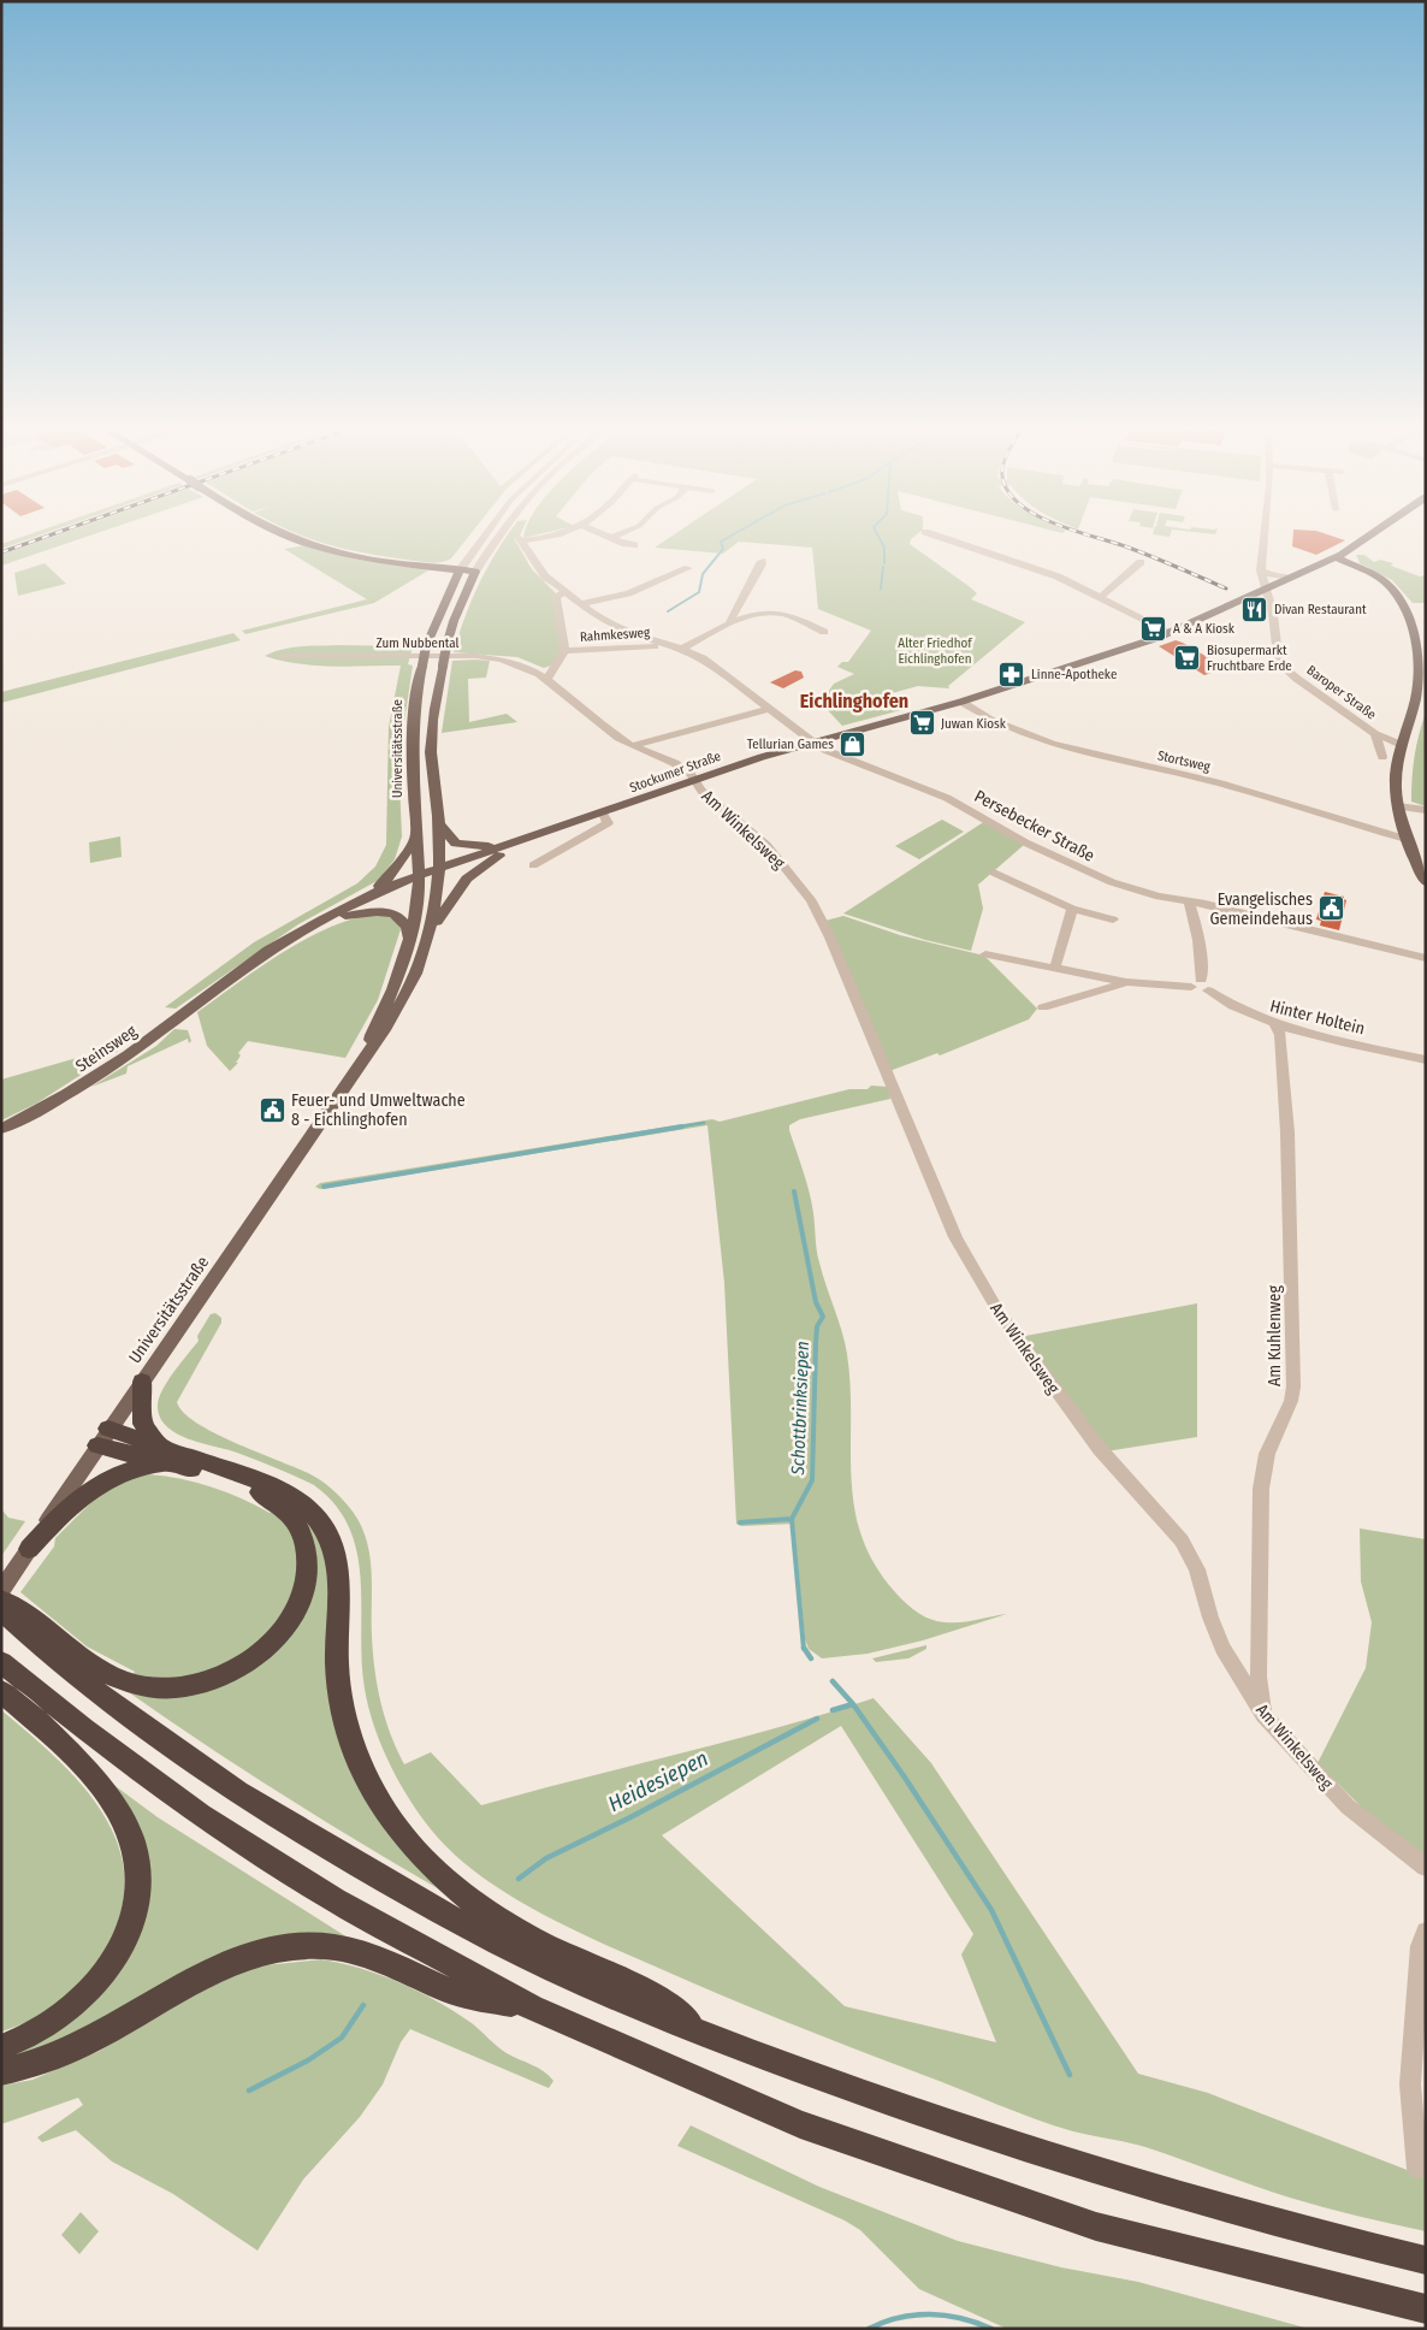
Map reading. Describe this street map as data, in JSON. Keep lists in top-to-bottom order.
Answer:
{
  "streets": {
    "main road": ["Universitätsstraße", "Stockumer Straße", "Steinsweg"],
    "street": [
      "Rahmkesweg",
      "Zum Nubbental",
      "Baroper Straße",
      "Stortsweg",
      "Persebecker Straße",
      "Am Winkelsweg",
      "Hinter Holtein",
      "Am Kuhlenweg"
    ]
  },
  "crossings": [
    ["Rahmkesweg", "Persebecker Straße"],
    ["Zum Nubbental", "Stockumer Straße"],
    ["Zum Nubbental", "Am Winkelsweg"],
    ["Baroper Straße", "Stockumer Straße"],
    ["Universitätsstraße", "Stockumer Straße"],
    ["Universitätsstraße", "Steinsweg"],
    ["Stortsweg", "Stockumer Straße"],
    ["Stockumer Straße", "Persebecker Straße"],
    ["Stockumer Straße", "Am Winkelsweg"],
    ["Stockumer Straße", "Steinsweg"],
    ["Am Winkelsweg", "Am Kuhlenweg"],
    ["Hinter Holtein", "Am Kuhlenweg"]
  ],
  "districts": ["Eichlinghofen"],
  "water": ["Schottbrinksiepen", "Heidesiepen"],
  "parks": ["Alter Friedhof Eichlinghofen"],
  "places": {
    "restaurant": ["Divan Restaurant"],
    "supermarket": ["A & A Kiosk", "Biosupermarkt Fruchtbare Erde", "Juwan Kiosk"],
    "pharmacy": ["Linne-Apotheke"],
    "shop": ["Tellurian Games"],
    "public building": ["Evangelisches Gemeindehaus", "Feuer- und Umweltwache 8 - Eichlinghofen"]
  }
}
